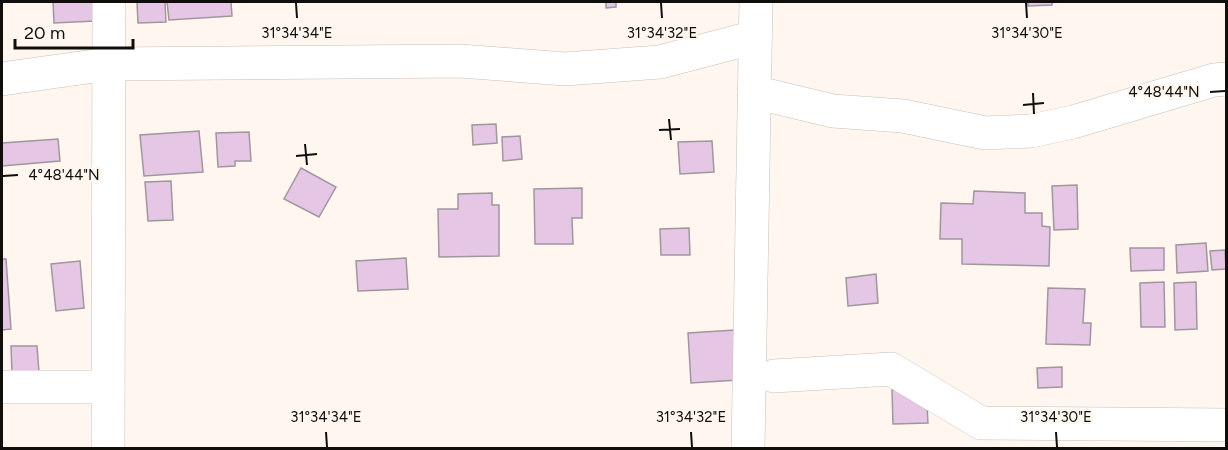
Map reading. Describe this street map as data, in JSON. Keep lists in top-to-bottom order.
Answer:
{
  "scale_bar": "20 m",
  "coordinates": [
    "31°34'34\"E",
    "31°34'32\"E",
    "31°34'30\"E",
    "4°48'44\"N"
  ]
}
